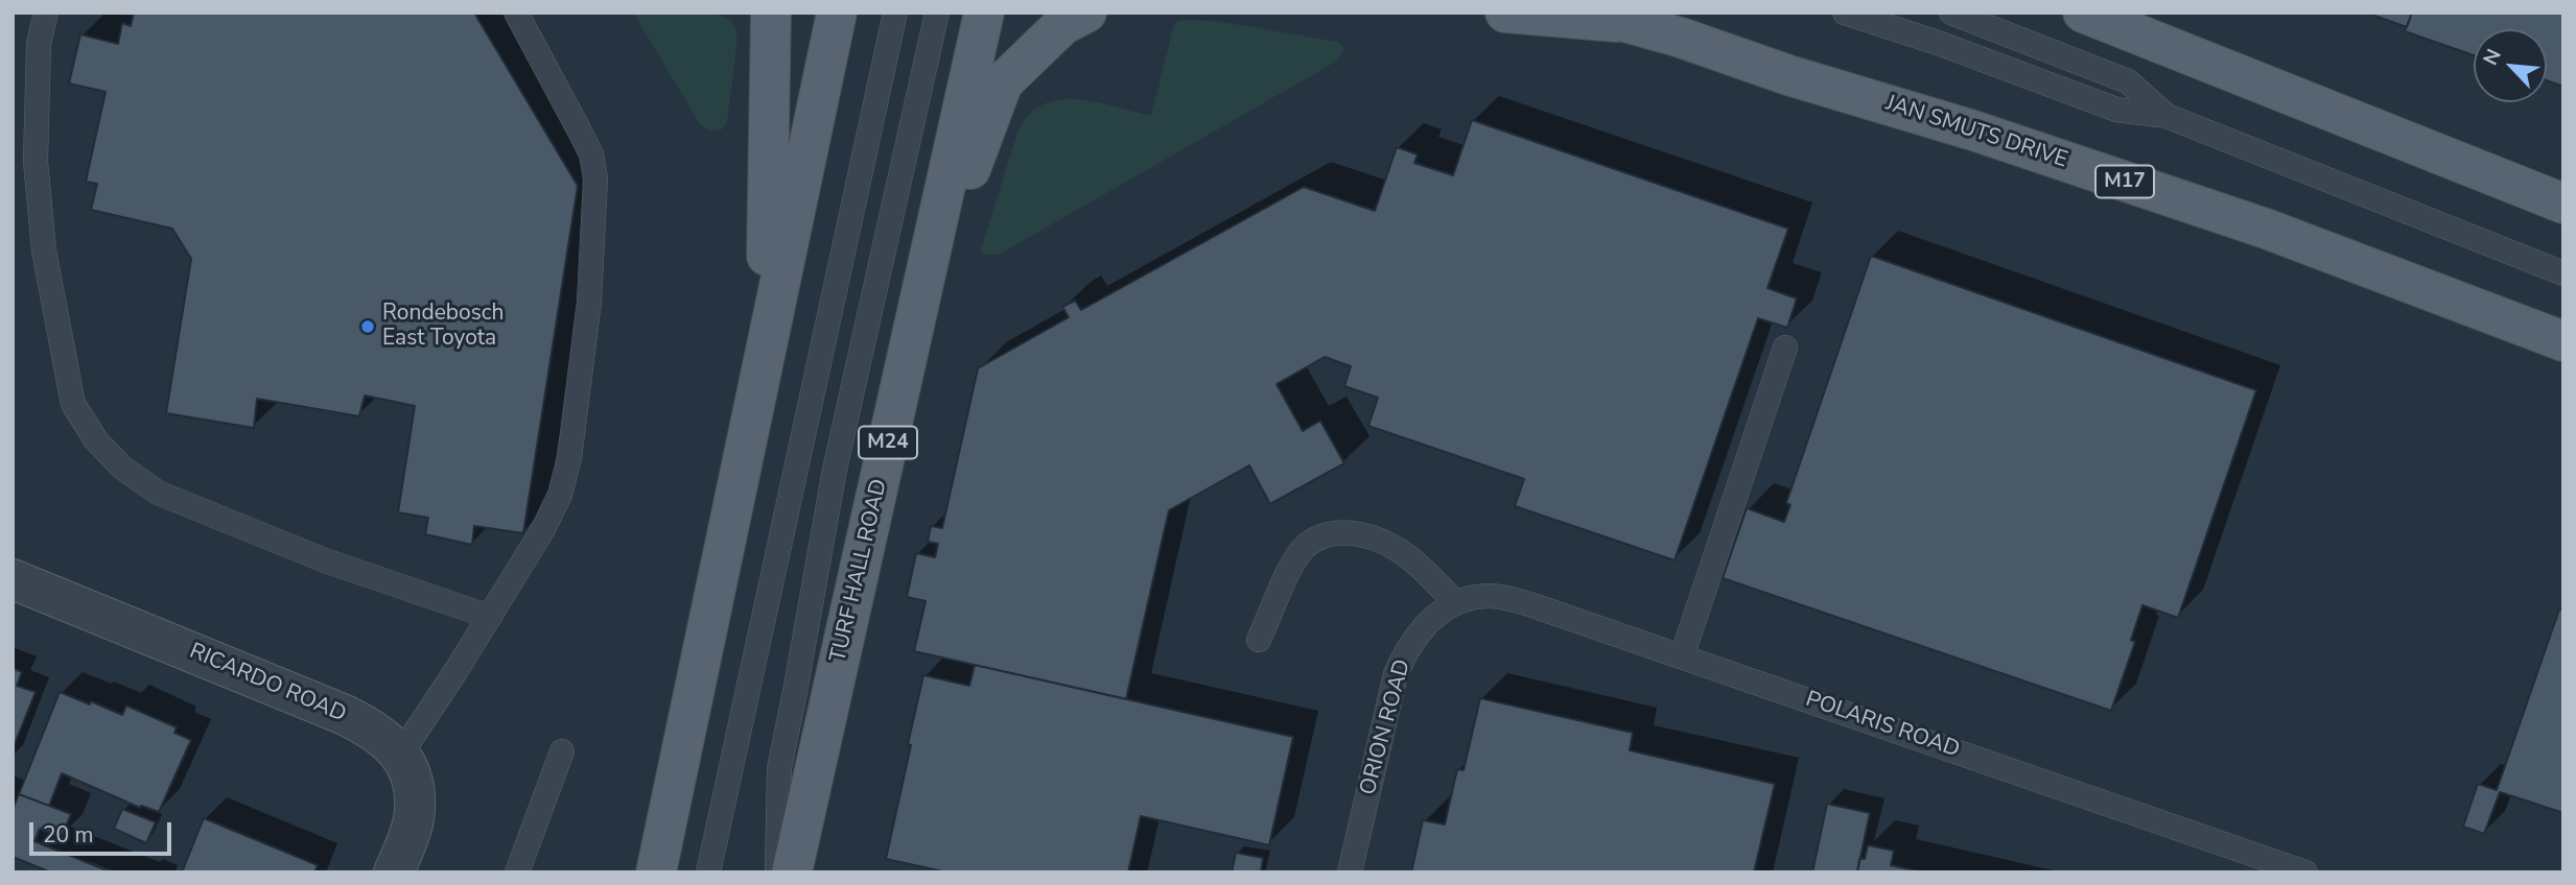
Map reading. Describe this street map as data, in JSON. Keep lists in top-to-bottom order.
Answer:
{
  "streets": {
    "main road": [
      "JAN SMUTS DRIVE",
      "M17",
      "M24",
      "TURF HALL ROAD"
    ],
    "street": ["RICARDO ROAD"],
    "lane": ["POLARIS ROAD", "ORION ROAD"]
  },
  "crossings": [
    ["POLARIS ROAD", "ORION ROAD"]
  ],
  "places": ["Rondebosch East Toyota"],
  "scale_bar": "20 m",
  "north": "top left"
}
